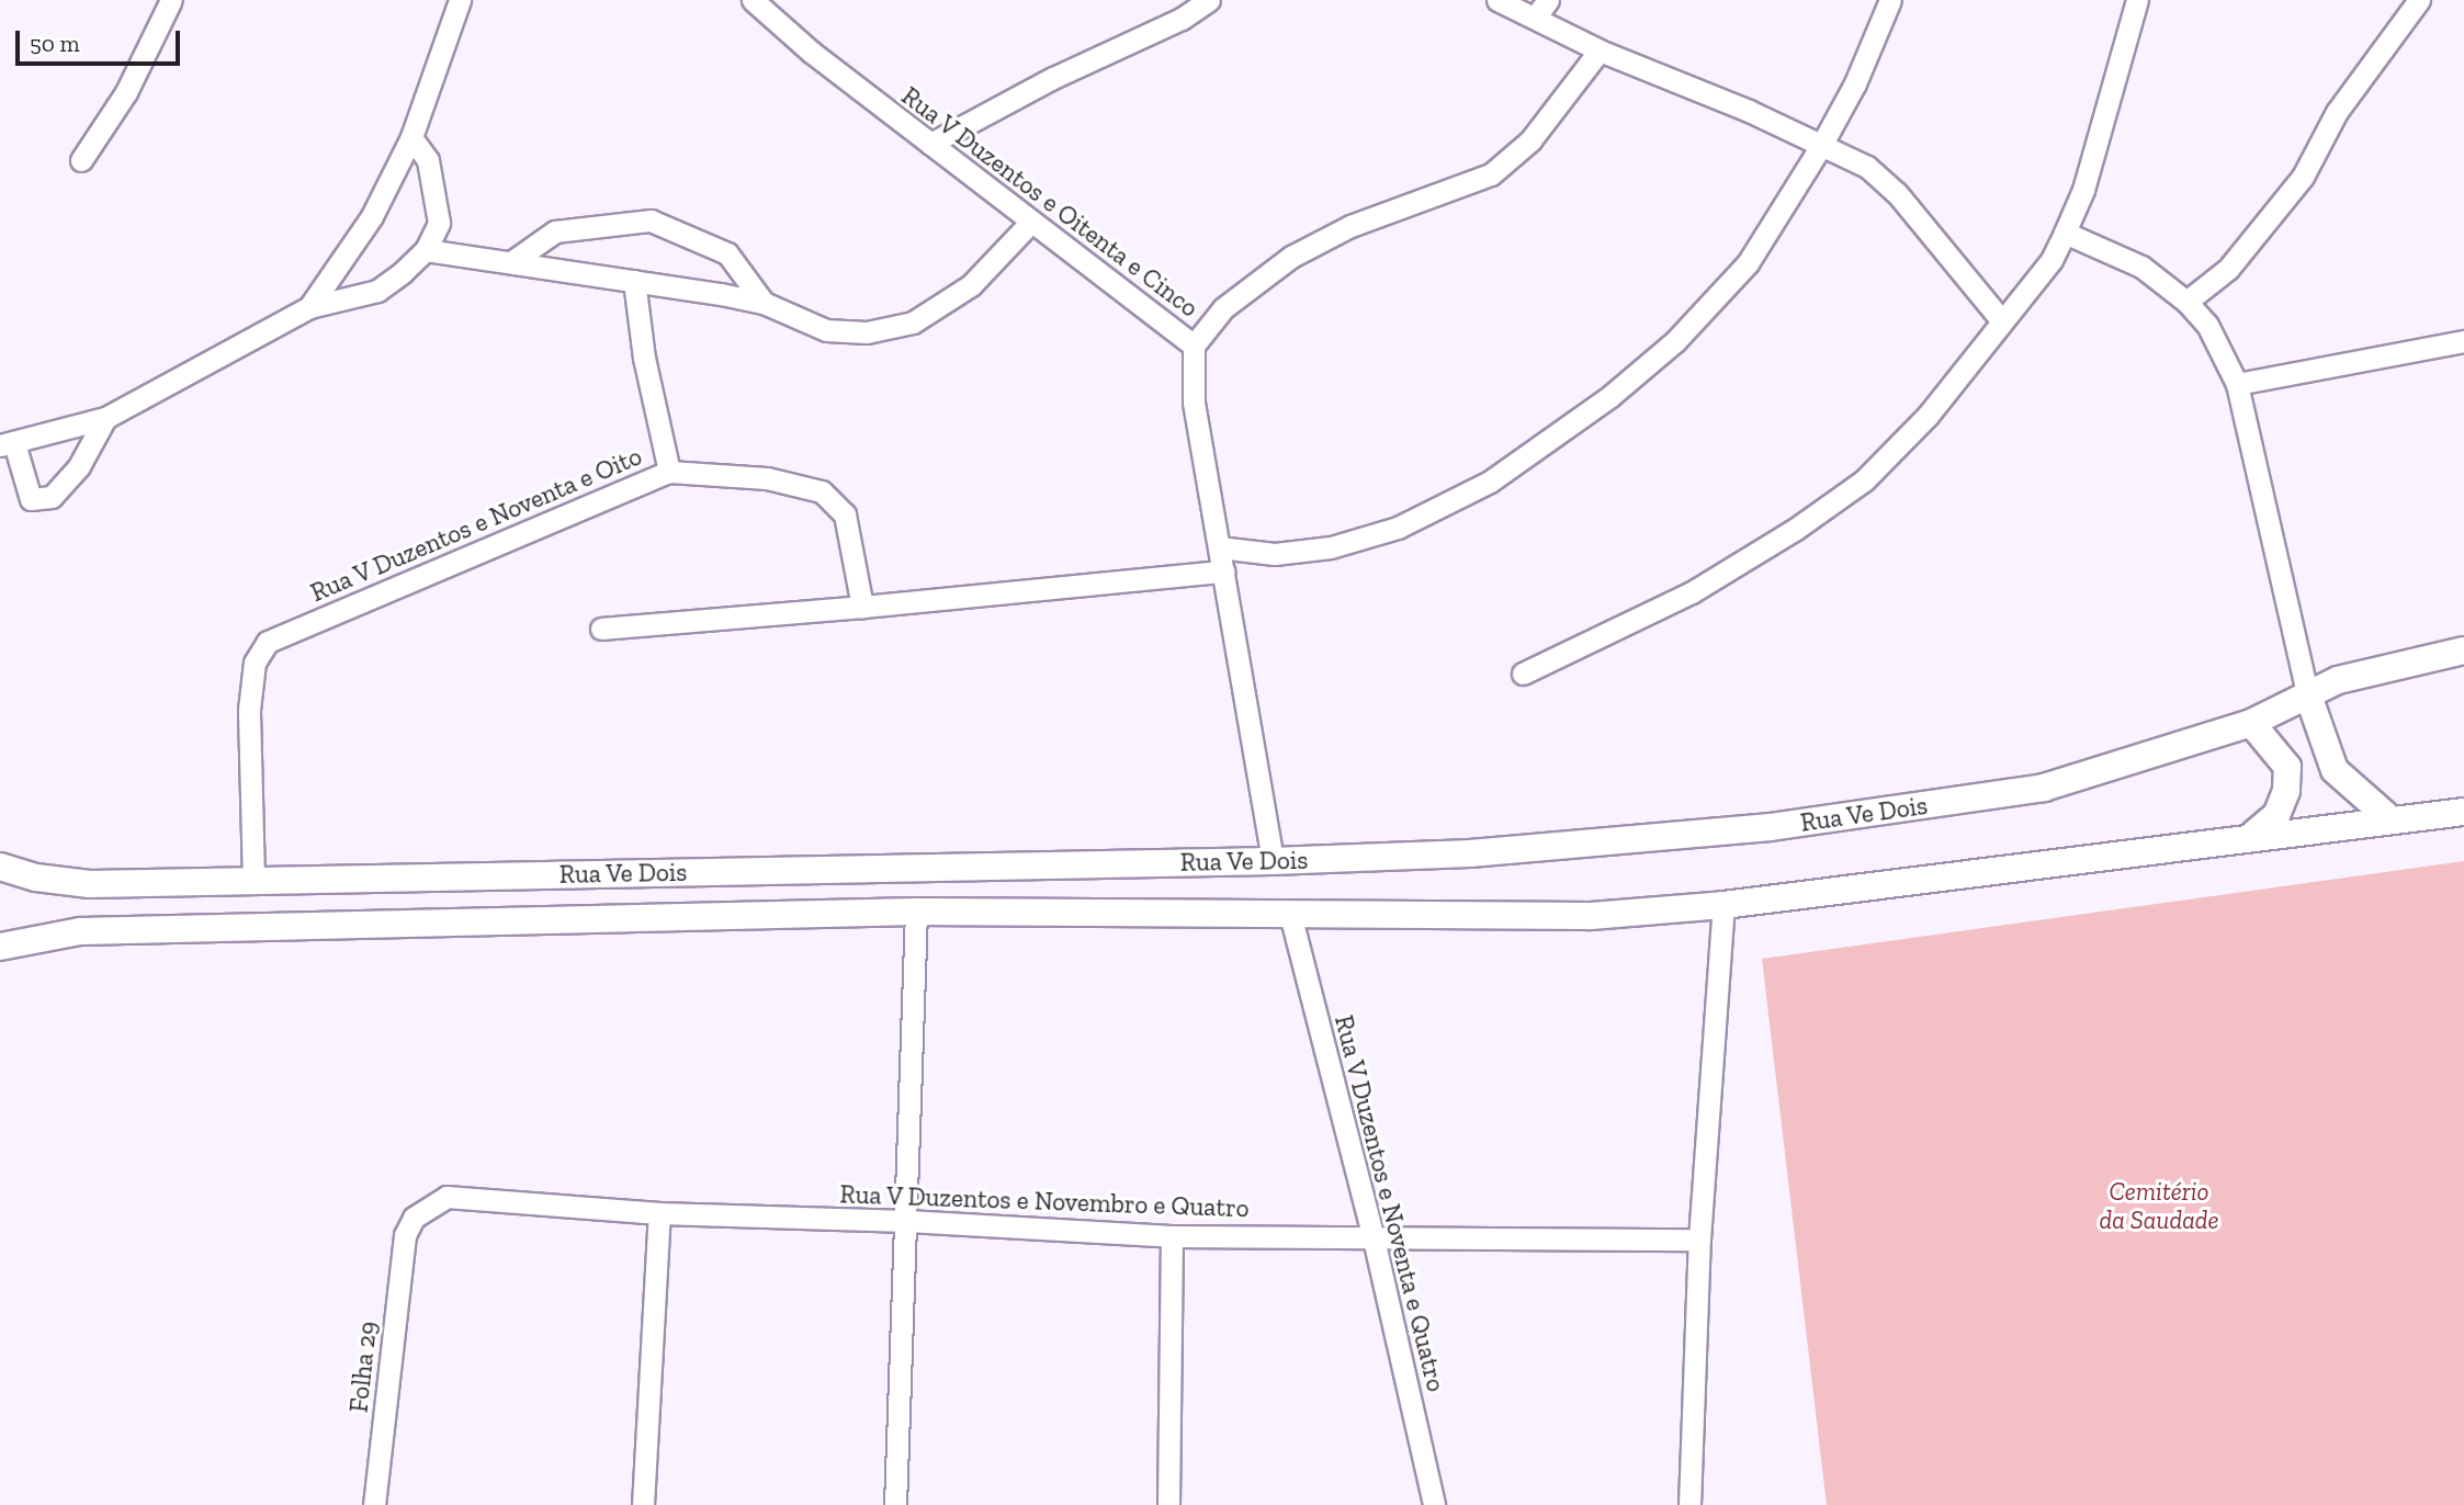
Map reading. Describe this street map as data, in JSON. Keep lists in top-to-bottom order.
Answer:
{
  "streets": {
    "main road": ["Rua Ve Dois"],
    "street": [
      "Rua V Duzentos e Oitenta e Cinco",
      "Rua V Duzentos e Noventa e Oito",
      "Rua V Duzentos e Novembro e Quatro",
      "Rua V Duzentos e Noventa e Quatro",
      "Folha 29"
    ]
  },
  "crossings": [
    ["Rua V Duzentos e Oitenta e Cinco", "Rua Ve Dois"],
    ["Rua V Duzentos e Noventa e Oito", "Rua Ve Dois"],
    ["Rua Ve Dois", "Rua V Duzentos e Noventa e Quatro"],
    ["Rua V Duzentos e Novembro e Quatro", "Rua V Duzentos e Noventa e Quatro"],
    ["Rua V Duzentos e Novembro e Quatro", "Folha 29"]
  ],
  "parks": ["Cemitério da Saudade"],
  "scale_bar": "50 m"
}
